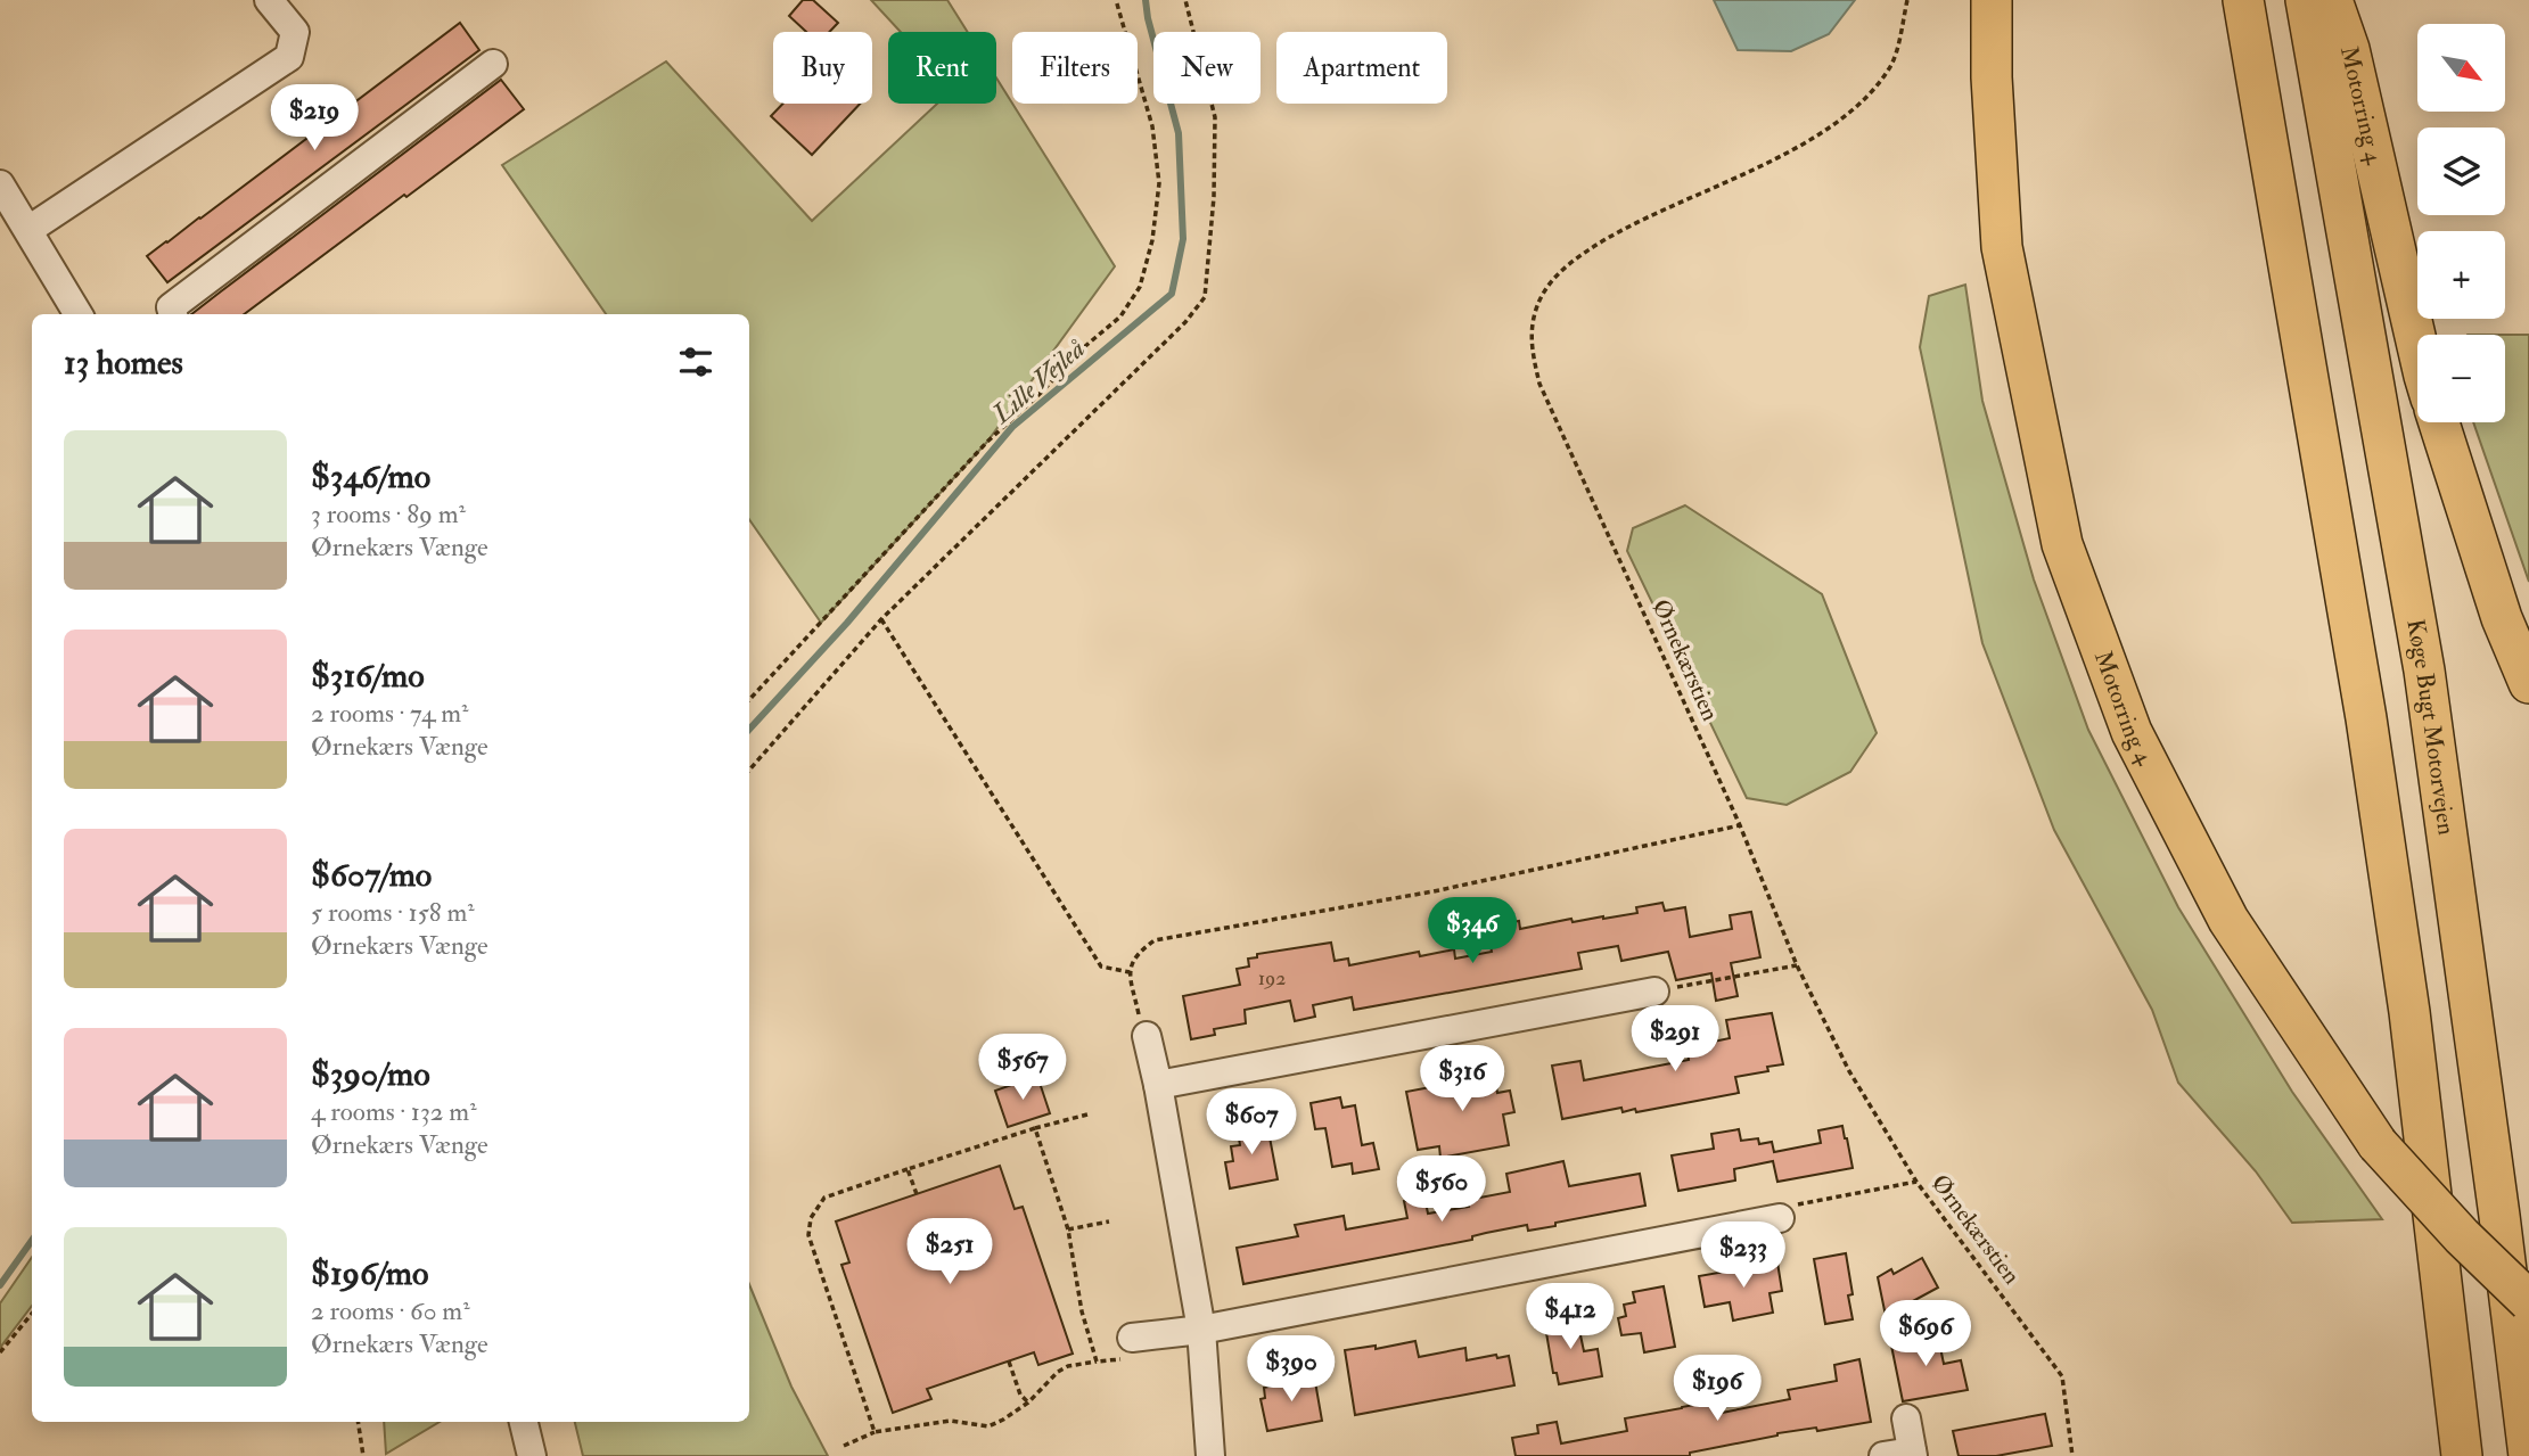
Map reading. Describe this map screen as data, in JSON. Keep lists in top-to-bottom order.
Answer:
{
  "streets": {
    "highway": ["Motorring 4", "Køge Bugt Motorvejen"],
    "path": ["Ørnekærstien"]
  },
  "water": ["Lille Vejleå"],
  "house_numbers": ["192"],
  "north": "bottom right",
  "page": {
    "map_buttons": ["+", "−"],
    "chip": [
      "Buy",
      "Rent",
      "Filters",
      "New",
      "Apartment"
    ],
    "price": [
      "$219",
      "$346",
      "$291",
      "$567",
      "$316",
      "$607",
      "$560",
      "$251",
      "$233",
      "$412",
      "$696",
      "$390",
      "$196"
    ],
    "heading": "13 homes",
    "list": [
      {
        "name": "$346/mo",
        "note": "3 rooms · 89 m² · Ørnekærs Vænge"
      },
      {
        "name": "$316/mo",
        "note": "2 rooms · 74 m² · Ørnekærs Vænge"
      },
      {
        "name": "$607/mo",
        "note": "5 rooms · 158 m² · Ørnekærs Vænge"
      },
      {
        "name": "$390/mo",
        "note": "4 rooms · 132 m² · Ørnekærs Vænge"
      },
      {
        "name": "$196/mo",
        "note": "2 rooms · 60 m² · Ørnekærs Vænge"
      }
    ]
  }
}
